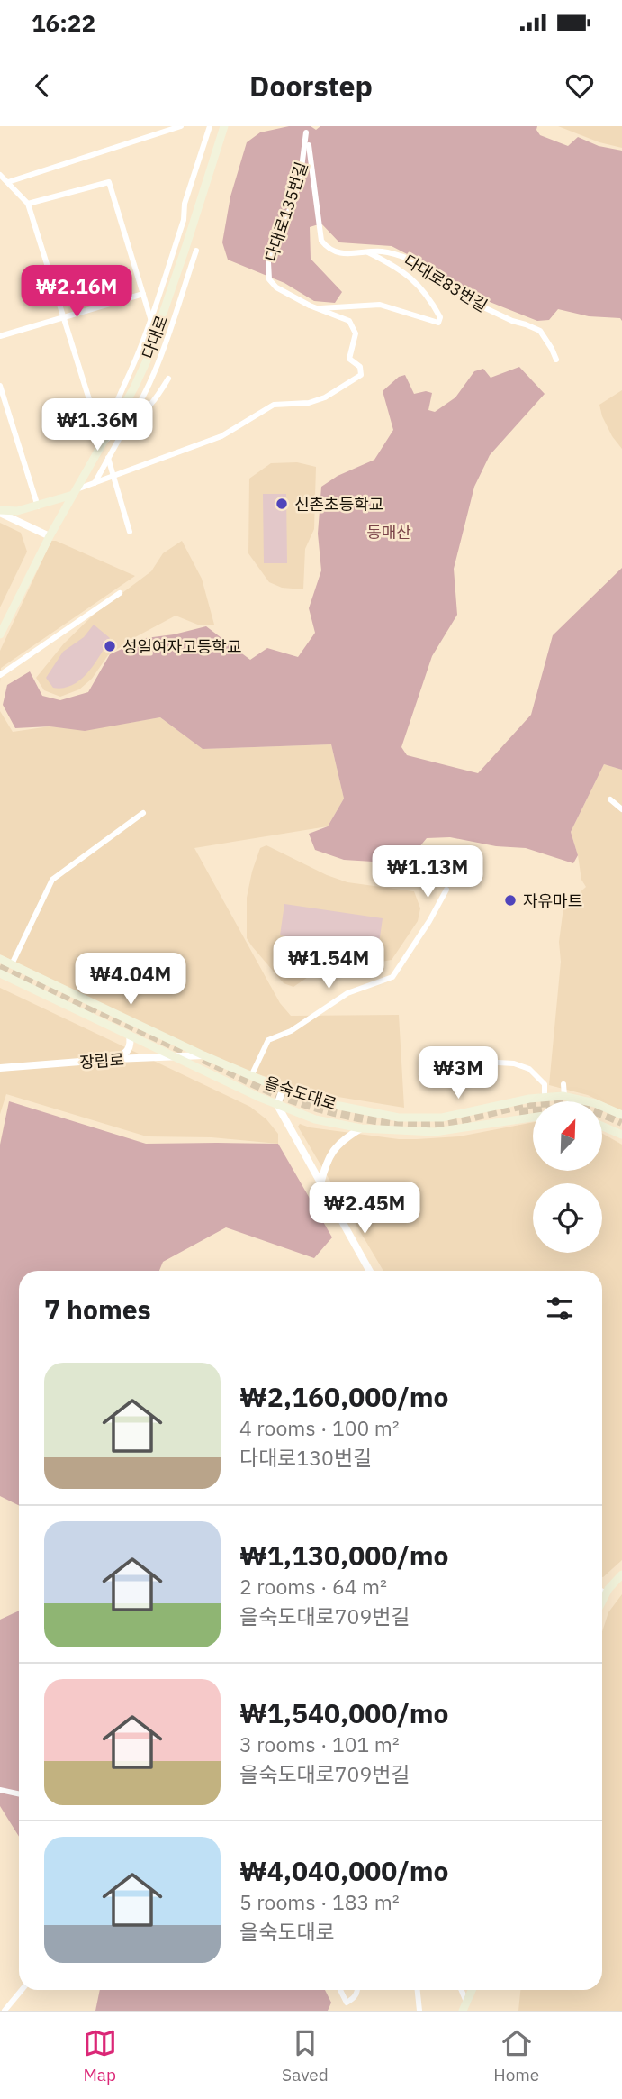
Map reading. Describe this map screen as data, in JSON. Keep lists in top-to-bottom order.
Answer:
{
  "streets": {
    "main road": ["다대로", "을숙도대로"],
    "street": ["다대로135번길", "다대로83번길", "장림로"]
  },
  "crossings": [
    ["다대로135번길", "다대로83번길"],
    ["다대로135번길", "다대로"],
    ["장림로", "을숙도대로"]
  ],
  "parks": ["동매산"],
  "places": ["신촌초등학교", "성일여자고등학교", "자유마트"],
  "north": "top right",
  "page": {
    "status": "16:22",
    "header": "Doorstep",
    "price": [
      "₩2.16M",
      "₩1.36M",
      "₩1.13M",
      "₩1.54M",
      "₩4.04M",
      "₩3M",
      "₩2.45M"
    ],
    "heading": "7 homes",
    "list": [
      {
        "name": "₩2,160,000/mo",
        "note": "4 rooms · 100 m² · 다대로130번길"
      },
      {
        "name": "₩1,130,000/mo",
        "note": "2 rooms · 64 m² · 을숙도대로709번길"
      },
      {
        "name": "₩1,540,000/mo",
        "note": "3 rooms · 101 m² · 을숙도대로709번길"
      },
      {
        "name": "₩4,040,000/mo",
        "note": "5 rooms · 183 m² · 을숙도대로"
      }
    ],
    "tabs": ["Map", "Saved", "Home"]
  }
}
